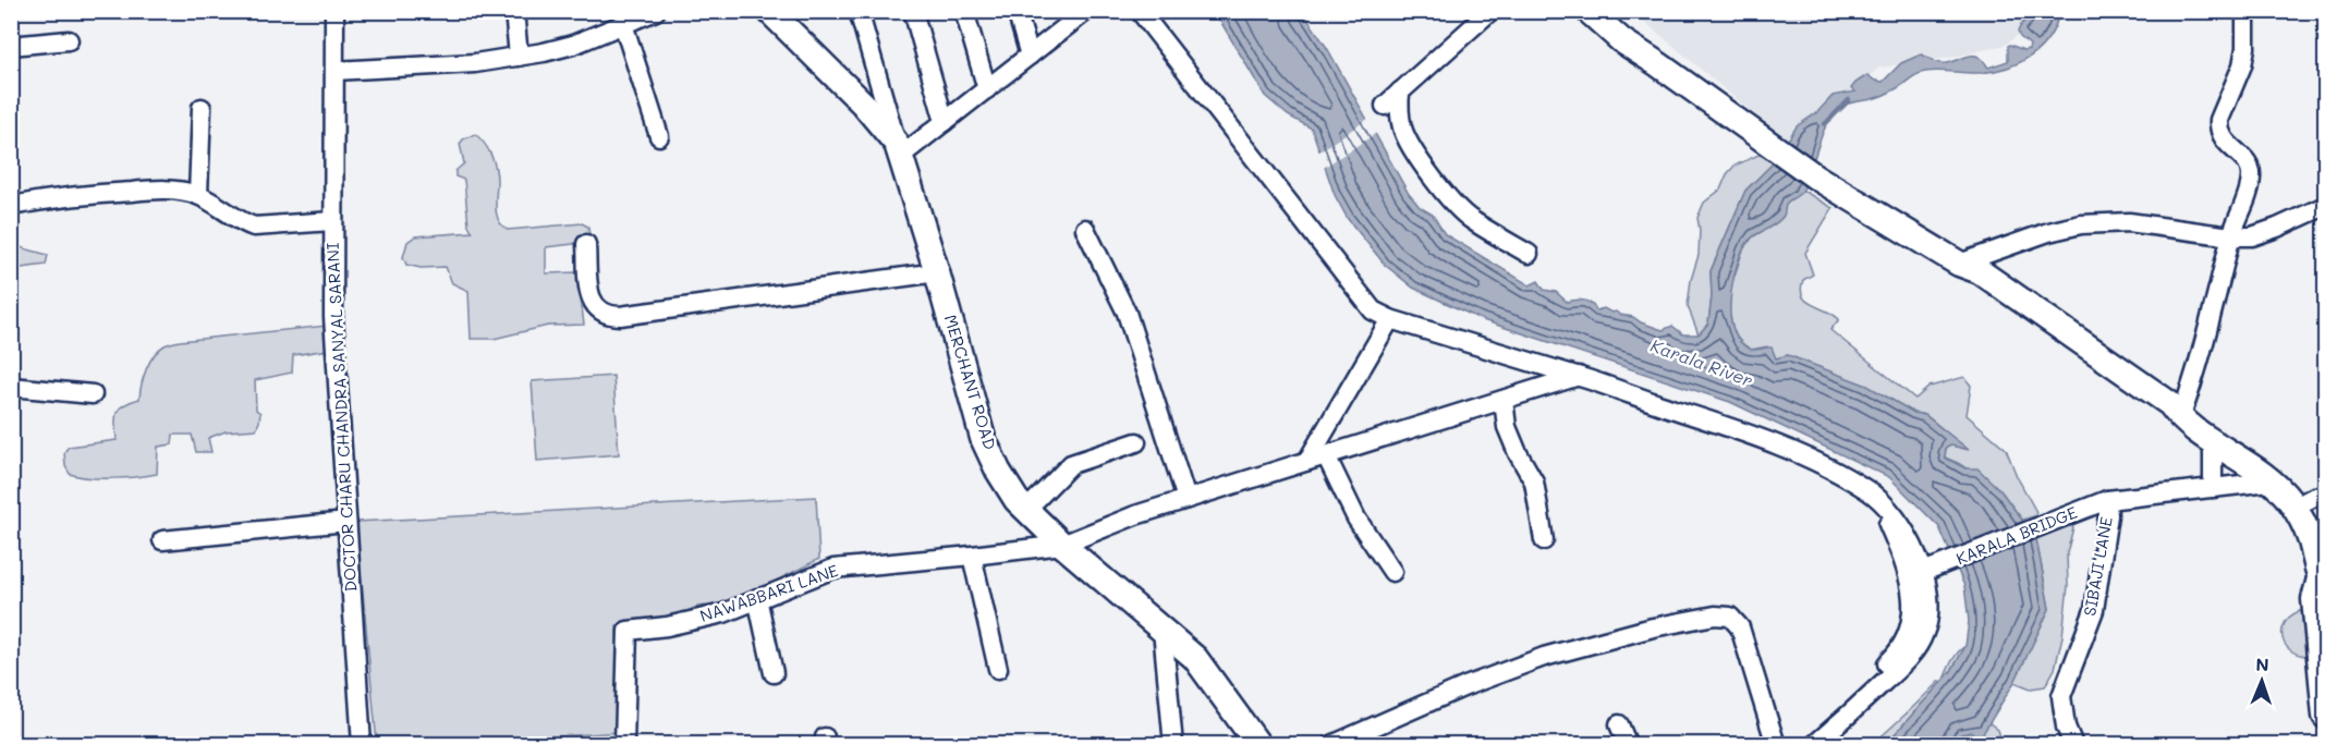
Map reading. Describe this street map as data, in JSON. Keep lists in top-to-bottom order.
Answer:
{
  "streets": {
    "street": [
      "MERCHANT ROAD",
      "DOCTOR CHARU CHANDRA SANYAL SARANI",
      "KARALA BRIDGE",
      "SIBAJI LANE",
      "NAWABBARI LANE"
    ]
  },
  "crossings": [
    ["MERCHANT ROAD", "NAWABBARI LANE"],
    ["KARALA BRIDGE", "SIBAJI LANE"]
  ],
  "water": ["Karala River"],
  "north": "top"
}
